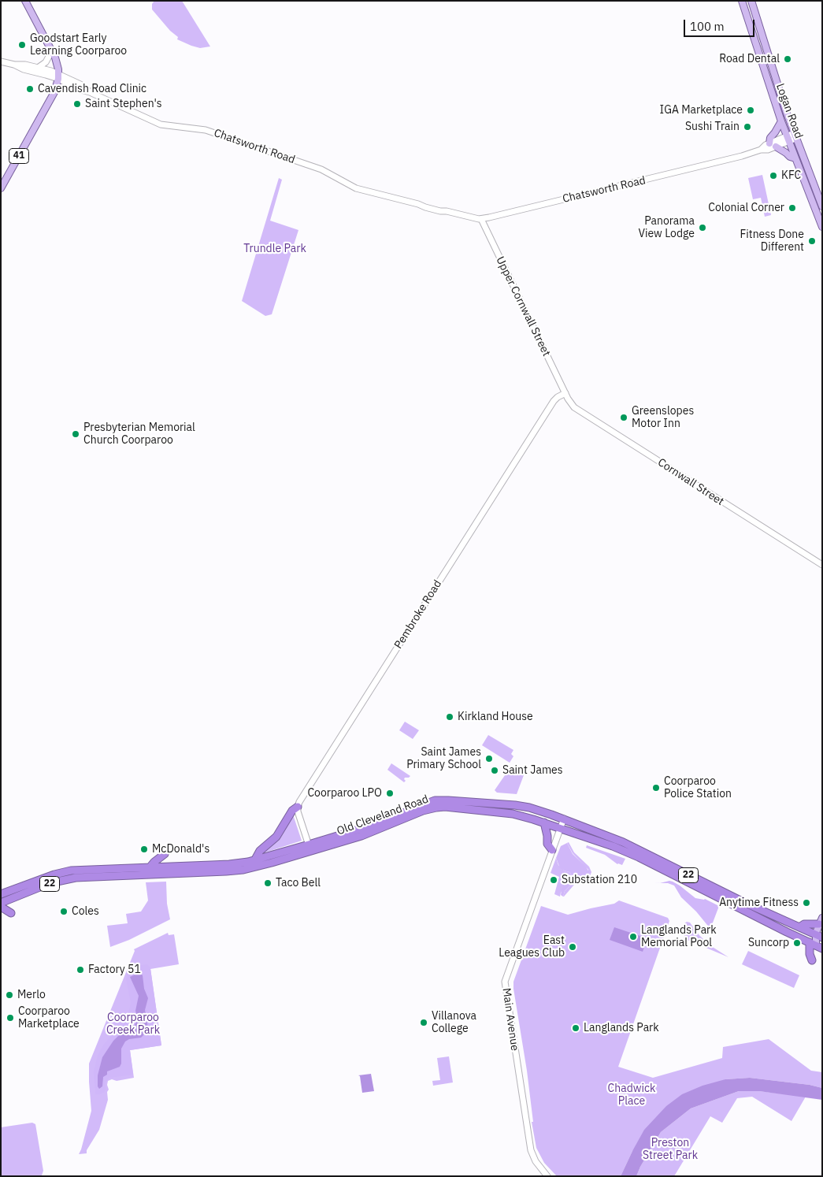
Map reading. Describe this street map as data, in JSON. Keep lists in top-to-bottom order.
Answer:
{
  "streets": {
    "highway": ["Old Cleveland Road", "22"],
    "main road": [
      "Logan Road",
      "Chatsworth Road",
      "41",
      "Upper Cornwall Street",
      "Cornwall Street",
      "Pembroke Road",
      "Main Avenue"
    ]
  },
  "crossings": [
    ["Logan Road", "Chatsworth Road"],
    ["Chatsworth Road", "41"],
    ["Chatsworth Road", "Upper Cornwall Street"],
    ["Upper Cornwall Street", "Cornwall Street"],
    ["Upper Cornwall Street", "Pembroke Road"],
    ["Cornwall Street", "Pembroke Road"],
    ["Old Cleveland Road", "Main Avenue"]
  ],
  "parks": [
    "Trundle Park",
    "Coorparoo Creek Park",
    "Chadwick Place",
    "Preston Street Park"
  ],
  "places": [
    "Goodstart Early Learning Coorparoo",
    "Road Dental",
    "Cavendish Road Clinic",
    "Saint Stephen's",
    "IGA Marketplace",
    "Sushi Train",
    "KFC",
    "Colonial Corner",
    "Panorama View Lodge",
    "Fitness Done Different",
    "Greenslopes Motor Inn",
    "Presbyterian Memorial Church Coorparoo",
    "Kirkland House",
    "Saint James Primary School",
    "Saint James",
    "Coorparoo Police Station",
    "Coorparoo LPO",
    "McDonald's",
    "Substation 210",
    "Taco Bell",
    "Anytime Fitness",
    "Coles",
    "Langlands Park Memorial Pool",
    "Suncorp",
    "East Leagues Club",
    "Factory 51",
    "Merlo",
    "Coorparoo Marketplace",
    "Villanova College",
    "Langlands Park"
  ],
  "scale_bar": "100 m"
}
